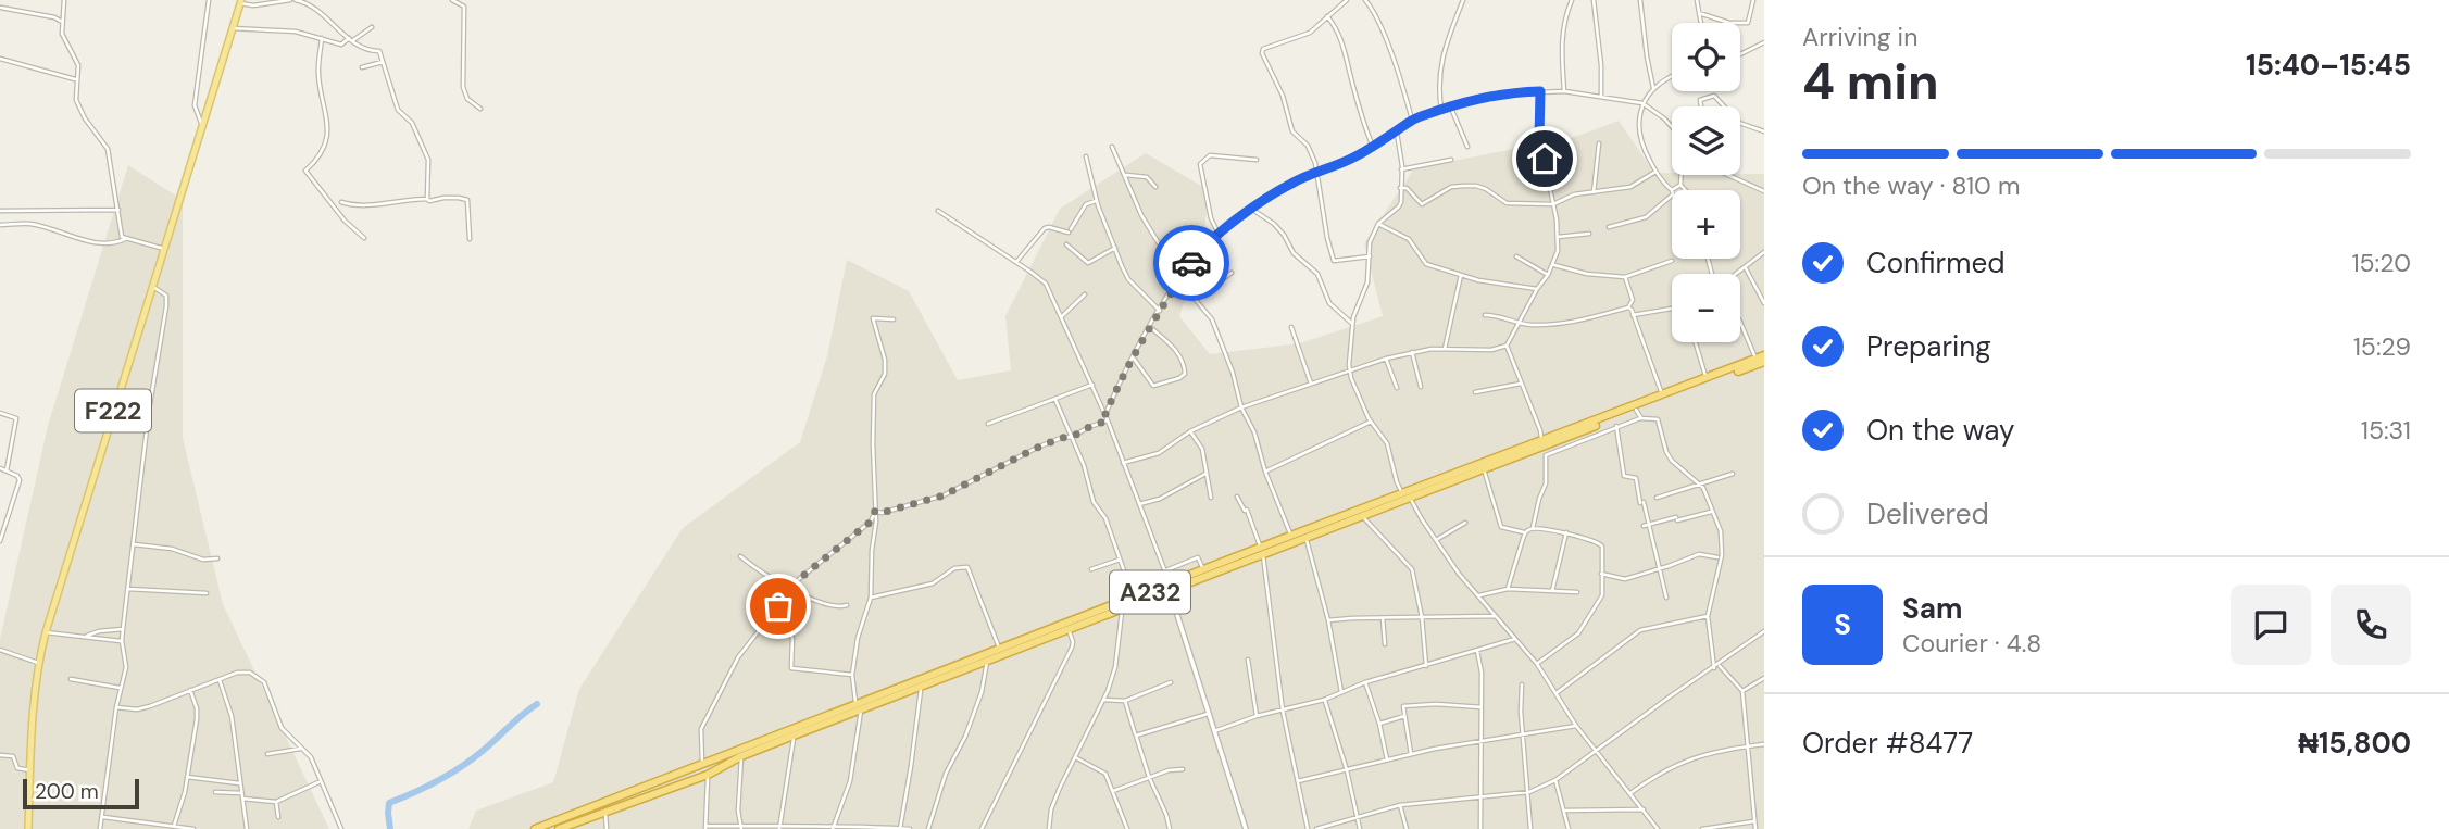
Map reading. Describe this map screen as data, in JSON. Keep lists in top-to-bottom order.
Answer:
{
  "streets": {
    "highway": ["A232"],
    "main road": ["F222"]
  },
  "scale_bar": "200 m",
  "page": {
    "heading": ["4 min", "Arriving in", "15:40–15:45"],
    "panel": [
      "Sam",
      "Courier · 4.8",
      "Order #8477",
      "₦15,800"
    ],
    "map_buttons": ["+", "−"],
    "bar": "On the way · 810 m",
    "list": [
      ["Confirmed", "15:20"],
      ["Preparing", "15:29"],
      ["On the way", "15:31"],
      "Delivered"
    ],
    "round": "S",
    "scale": "200 m"
  }
}
